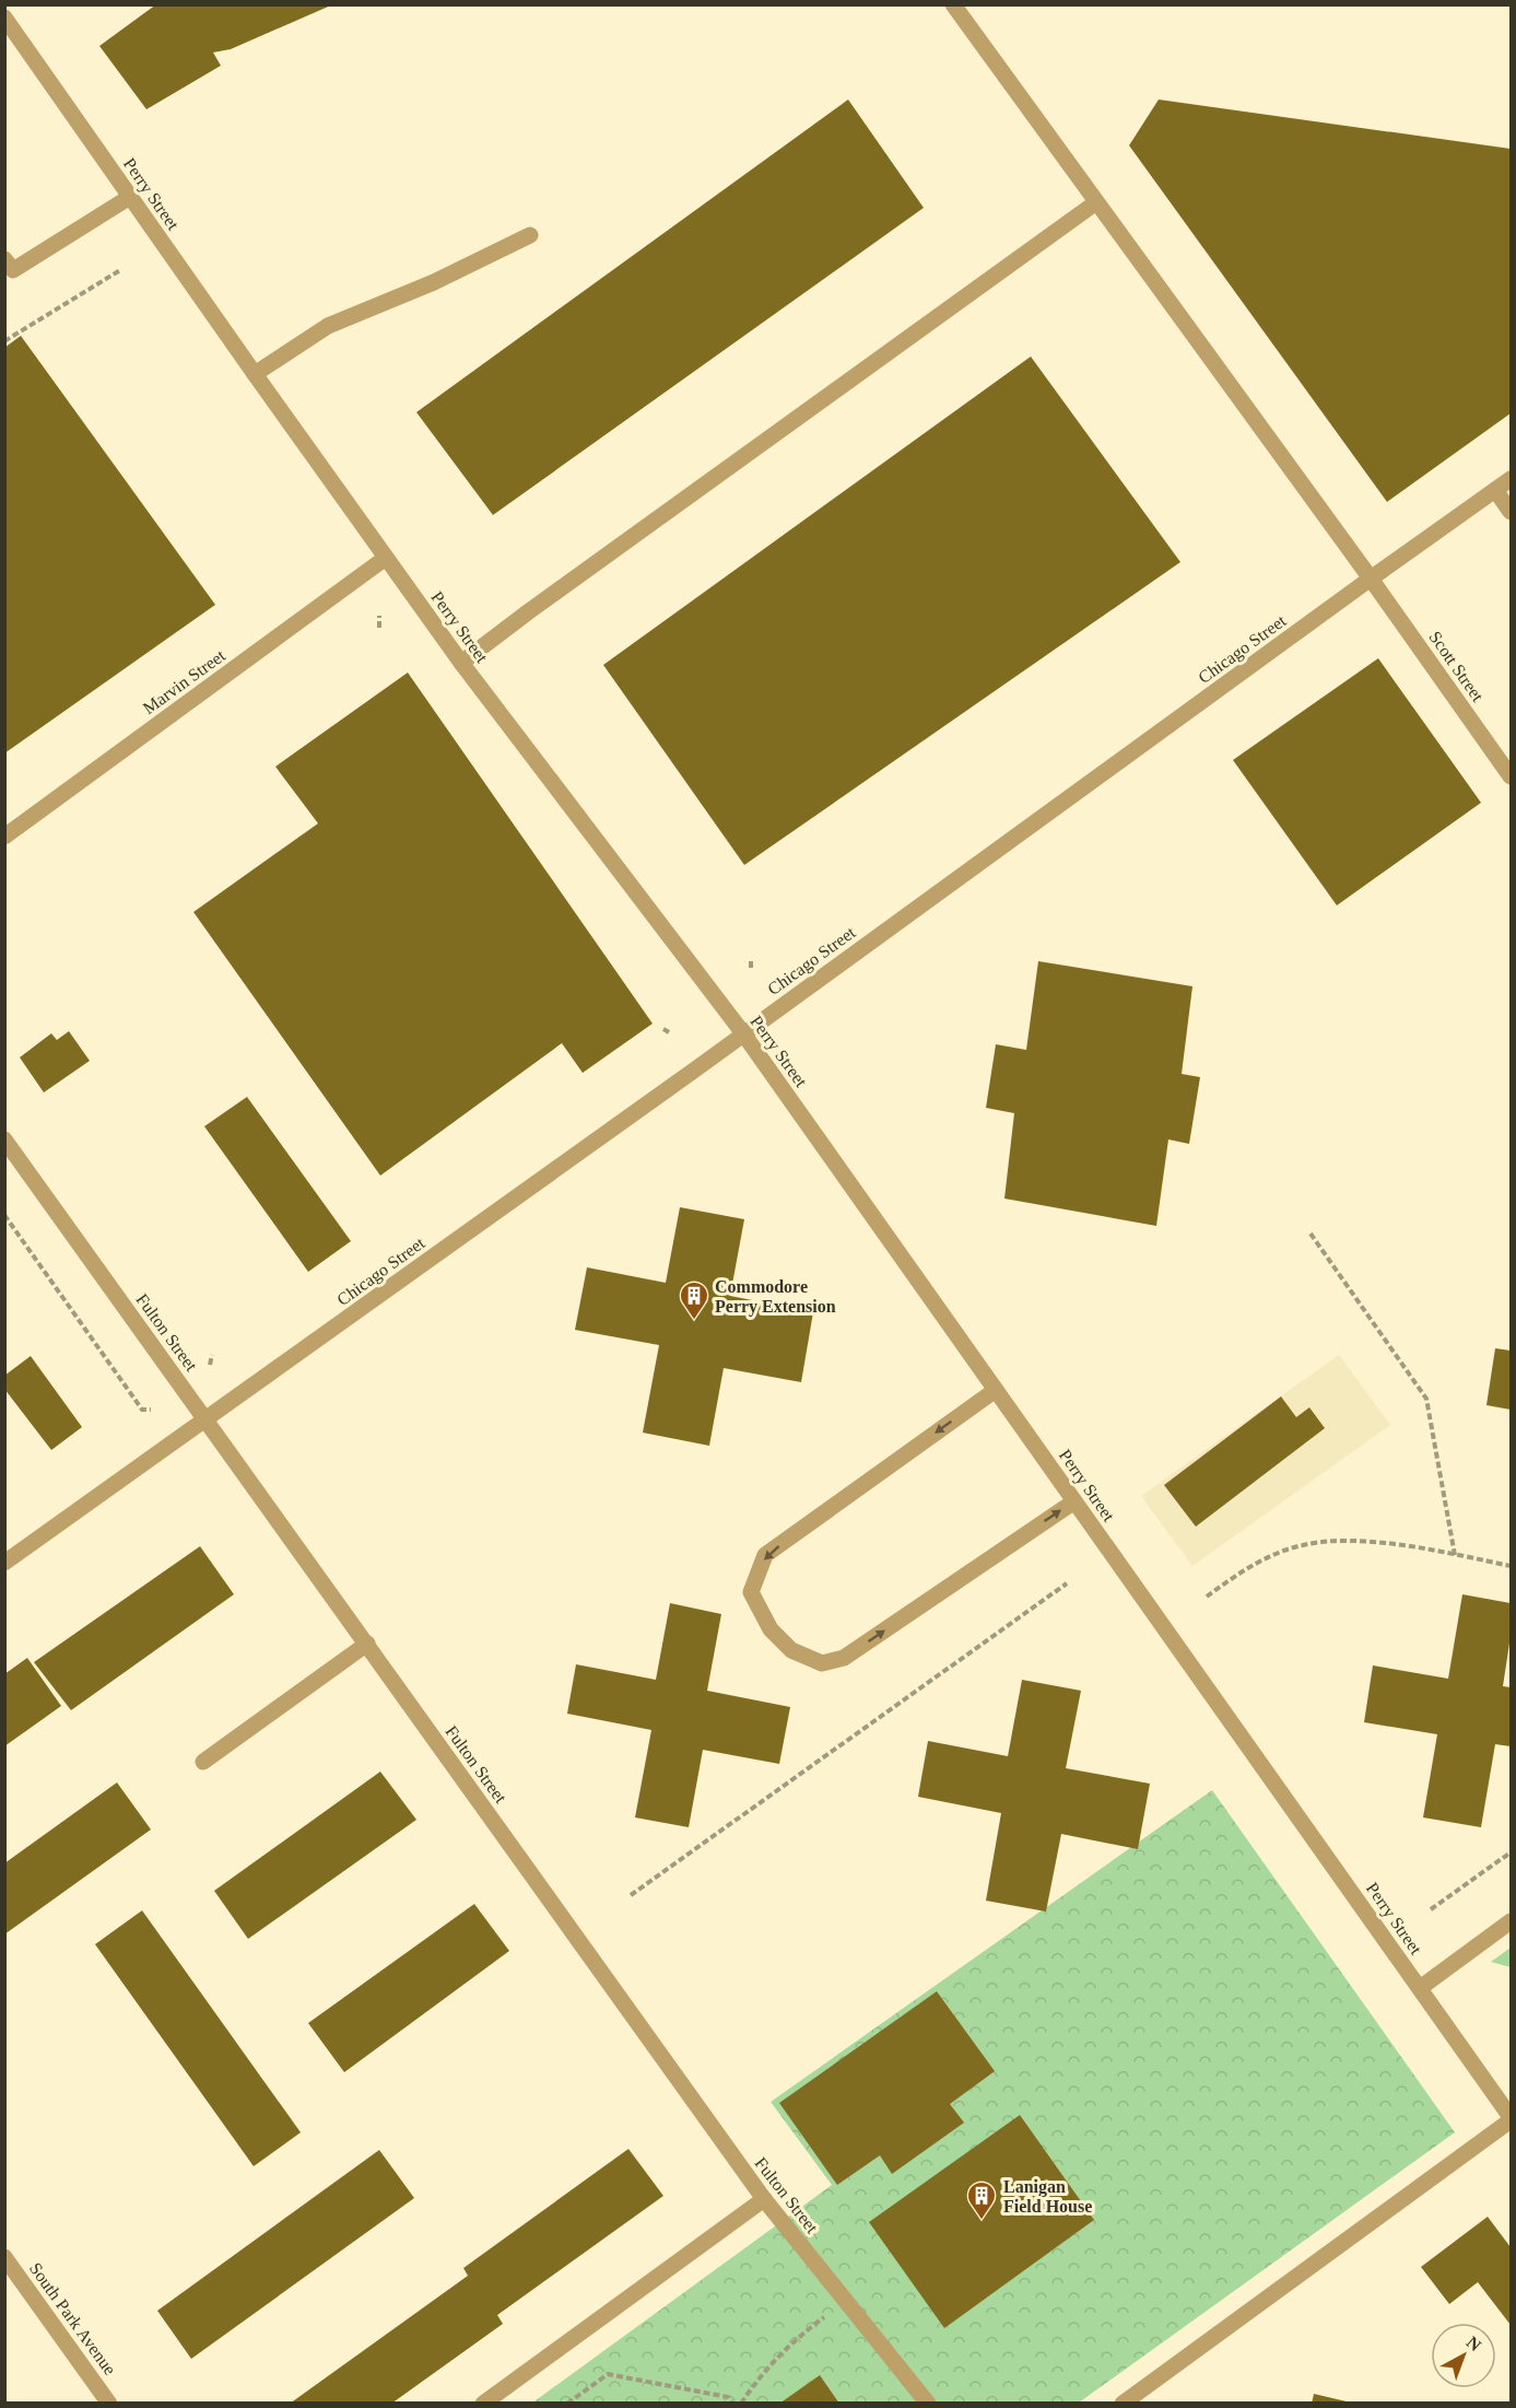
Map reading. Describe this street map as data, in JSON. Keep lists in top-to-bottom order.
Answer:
{
  "streets": {
    "street": [
      "Perry Street",
      "Chicago Street",
      "Scott Street",
      "Marvin Street",
      "Fulton Street",
      "South Park Avenue"
    ]
  },
  "crossings": [
    ["Perry Street", "Chicago Street"],
    ["Perry Street", "Marvin Street"],
    ["Chicago Street", "Scott Street"],
    ["Chicago Street", "Fulton Street"]
  ],
  "places": {
    "building": ["Commodore Perry Extension", "Lanigan Field House"]
  },
  "north": "top right"
}
